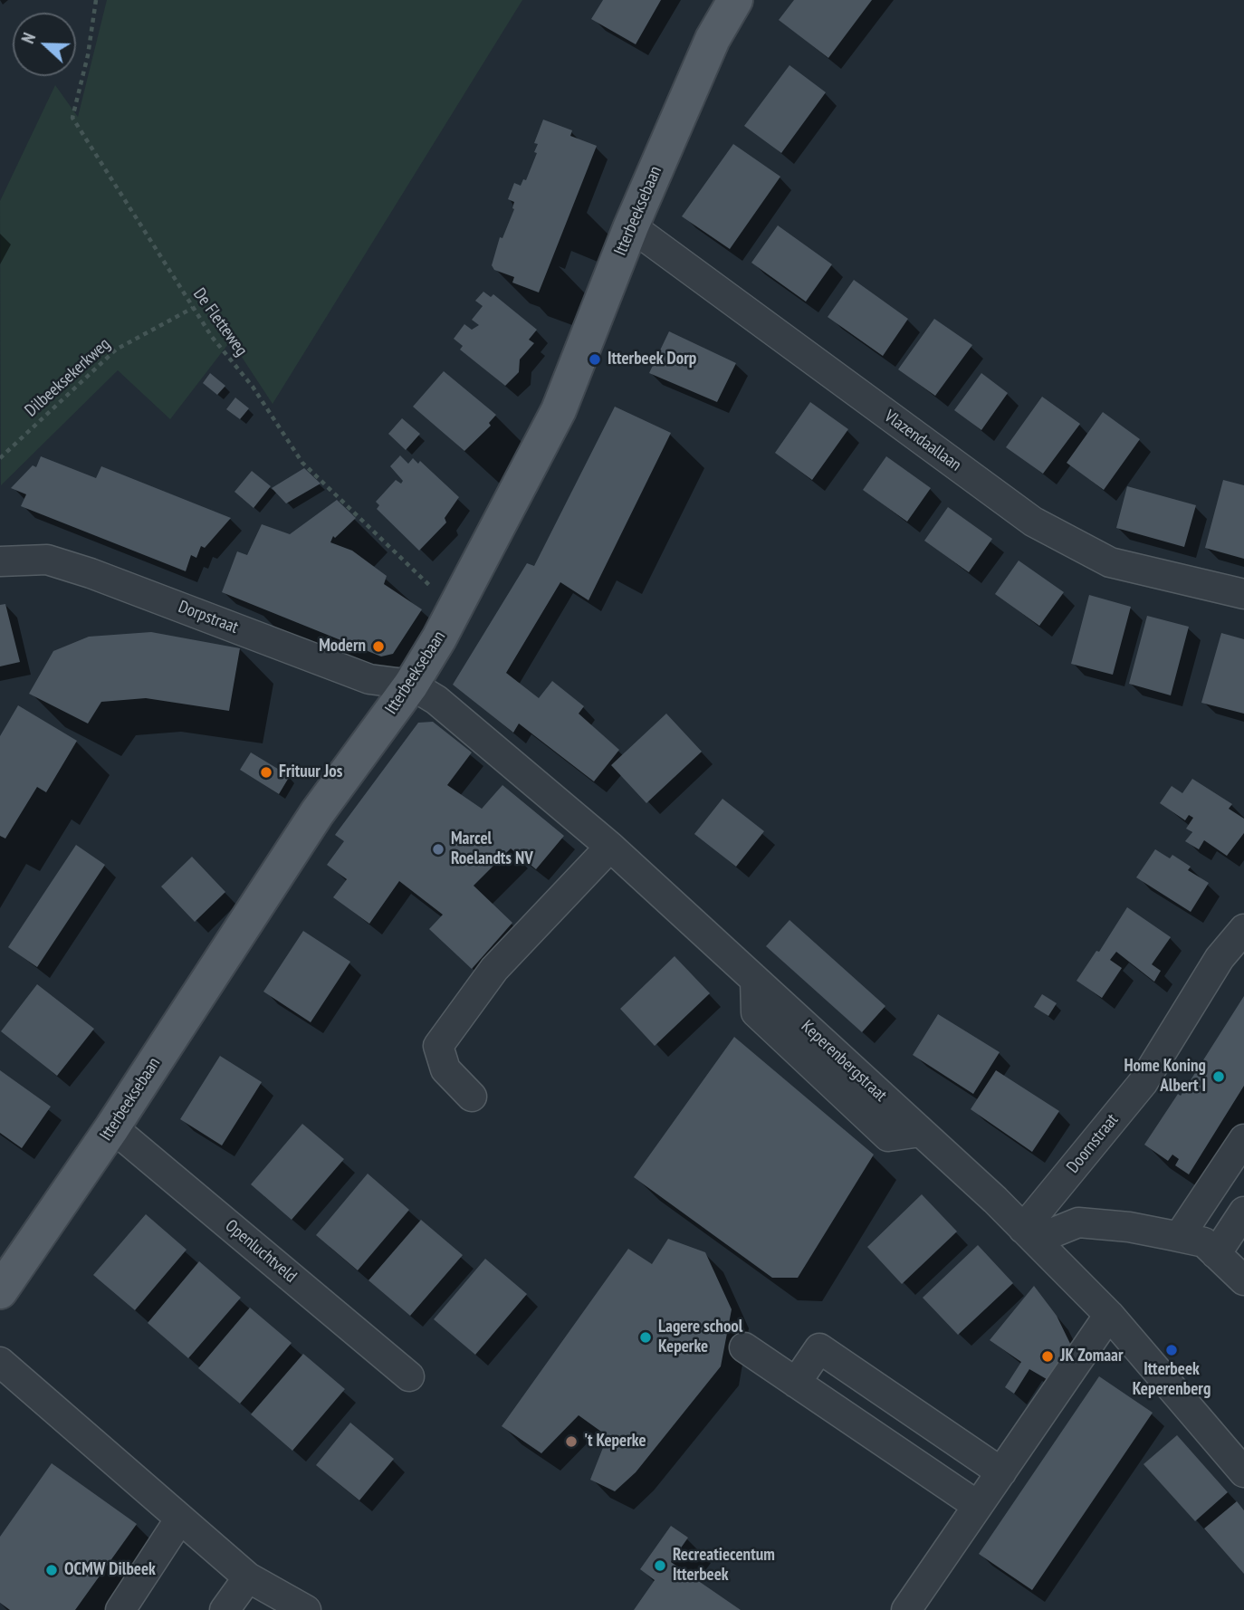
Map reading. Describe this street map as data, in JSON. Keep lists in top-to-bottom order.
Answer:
{
  "streets": {
    "main road": ["Itterbeeksebaan"],
    "street": [
      "Vlazendaallaan",
      "Dorpstraat",
      "Keperenbergstraat",
      "Doornstraat",
      "Openluchtveld"
    ],
    "path": ["De Fletteweg", "Dilbeeksekerkweg"]
  },
  "crossings": [
    ["Itterbeeksebaan", "De Fletteweg"],
    ["Itterbeeksebaan", "Vlazendaallaan"],
    ["Itterbeeksebaan", "Dorpstraat"],
    ["Itterbeeksebaan", "Keperenbergstraat"],
    ["Itterbeeksebaan", "Openluchtveld"],
    ["De Fletteweg", "Dilbeeksekerkweg"],
    ["Dorpstraat", "Keperenbergstraat"],
    ["Keperenbergstraat", "Doornstraat"]
  ],
  "places": [
    "Itterbeek Dorp",
    "Modern",
    "Frituur Jos",
    "Marcel Roelandts NV",
    "Home Koning Albert I",
    "Lagere school Keperke",
    "Itterbeek Keperenberg",
    "JK Zomaar",
    "'t Keperke",
    "Recreatiecentum Itterbeek",
    "OCMW Dilbeek"
  ],
  "north": "left"
}
